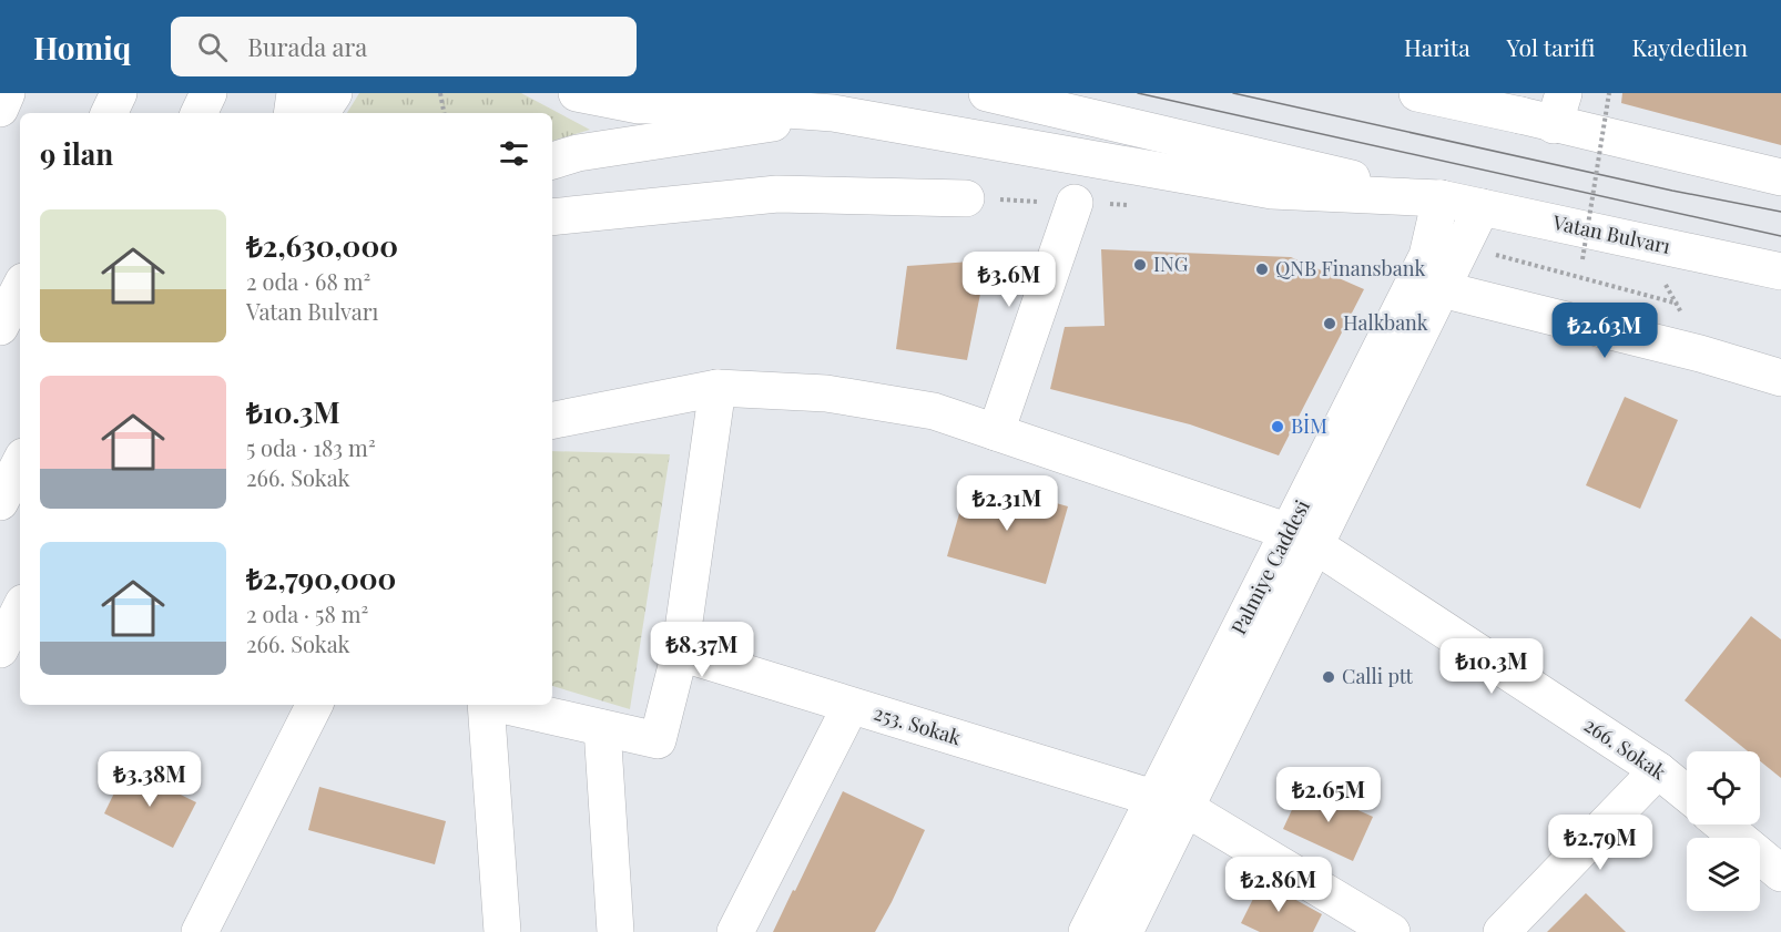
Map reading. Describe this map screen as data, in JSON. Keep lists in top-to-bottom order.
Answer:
{
  "streets": {
    "main road": [
      "Vatan Bulvarı",
      "Palmiye Caddesi",
      "253. Sokak",
      "266. Sokak"
    ]
  },
  "crossings": [
    ["Vatan Bulvarı", "Palmiye Caddesi"],
    ["Palmiye Caddesi", "253. Sokak"],
    ["Palmiye Caddesi", "266. Sokak"]
  ],
  "places": [
    "ING",
    "QNB Finansbank",
    "Halkbank",
    "BİM",
    "Calli ptt"
  ],
  "page": {
    "header": "Homiq",
    "search": "Burada ara",
    "nav": ["Harita", "Yol tarifi", "Kaydedilen"],
    "heading": "9 ilan",
    "list": [
      {
        "name": "₺2,630,000",
        "note": "2 oda · 68 m² · Vatan Bulvarı"
      },
      {
        "name": "₺10.3M",
        "note": "5 oda · 183 m² · 266. Sokak"
      },
      {
        "name": "₺2,790,000",
        "note": "2 oda · 58 m² · 266. Sokak"
      }
    ],
    "price": [
      "₺3.6M",
      "₺2.63M",
      "₺2.31M",
      "₺8.37M",
      "₺10.3M",
      "₺3.38M",
      "₺2.65M",
      "₺2.79M",
      "₺2.86M"
    ]
  }
}
